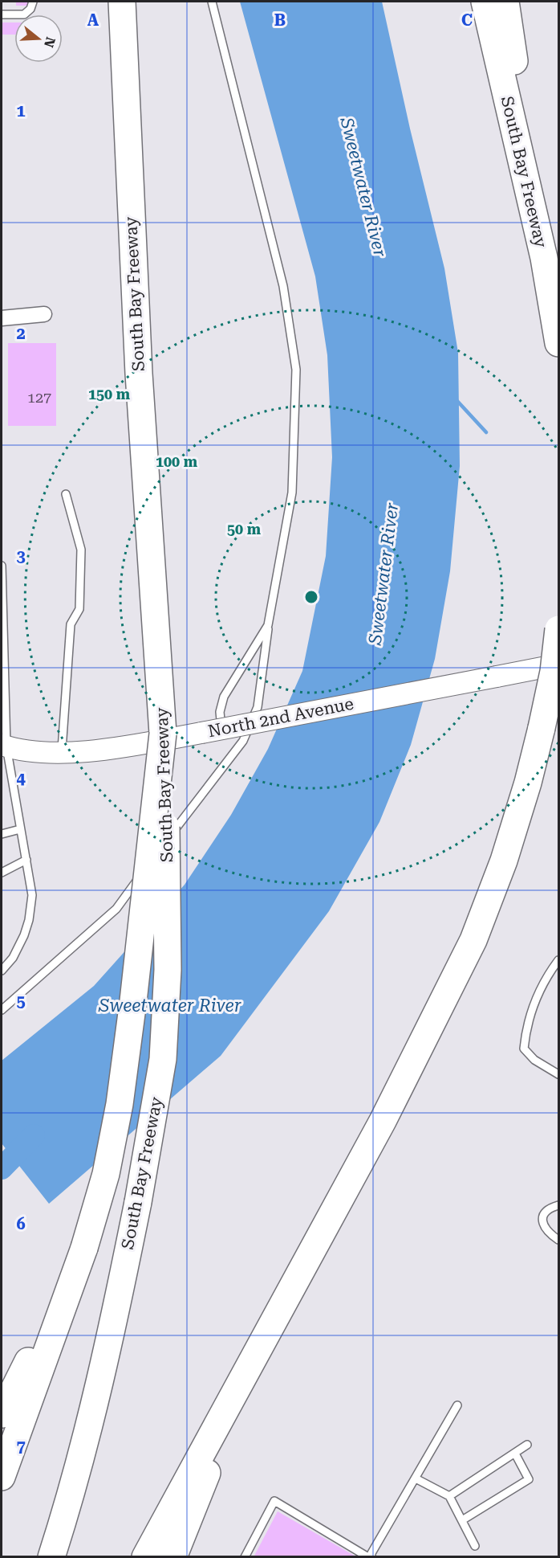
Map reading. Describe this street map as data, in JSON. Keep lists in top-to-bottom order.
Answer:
{
  "streets": {
    "highway": ["South Bay Freeway"],
    "street": ["North 2nd Avenue"]
  },
  "water": ["Sweetwater River"],
  "house_numbers": ["127"],
  "north": "right",
  "grid": {
    "columns": ["A", "B", "C"],
    "rows": [
      "1",
      "2",
      "3",
      "4",
      "5",
      "6",
      "7"
    ]
  },
  "rings": ["150 m", "100 m", "50 m"]
}
